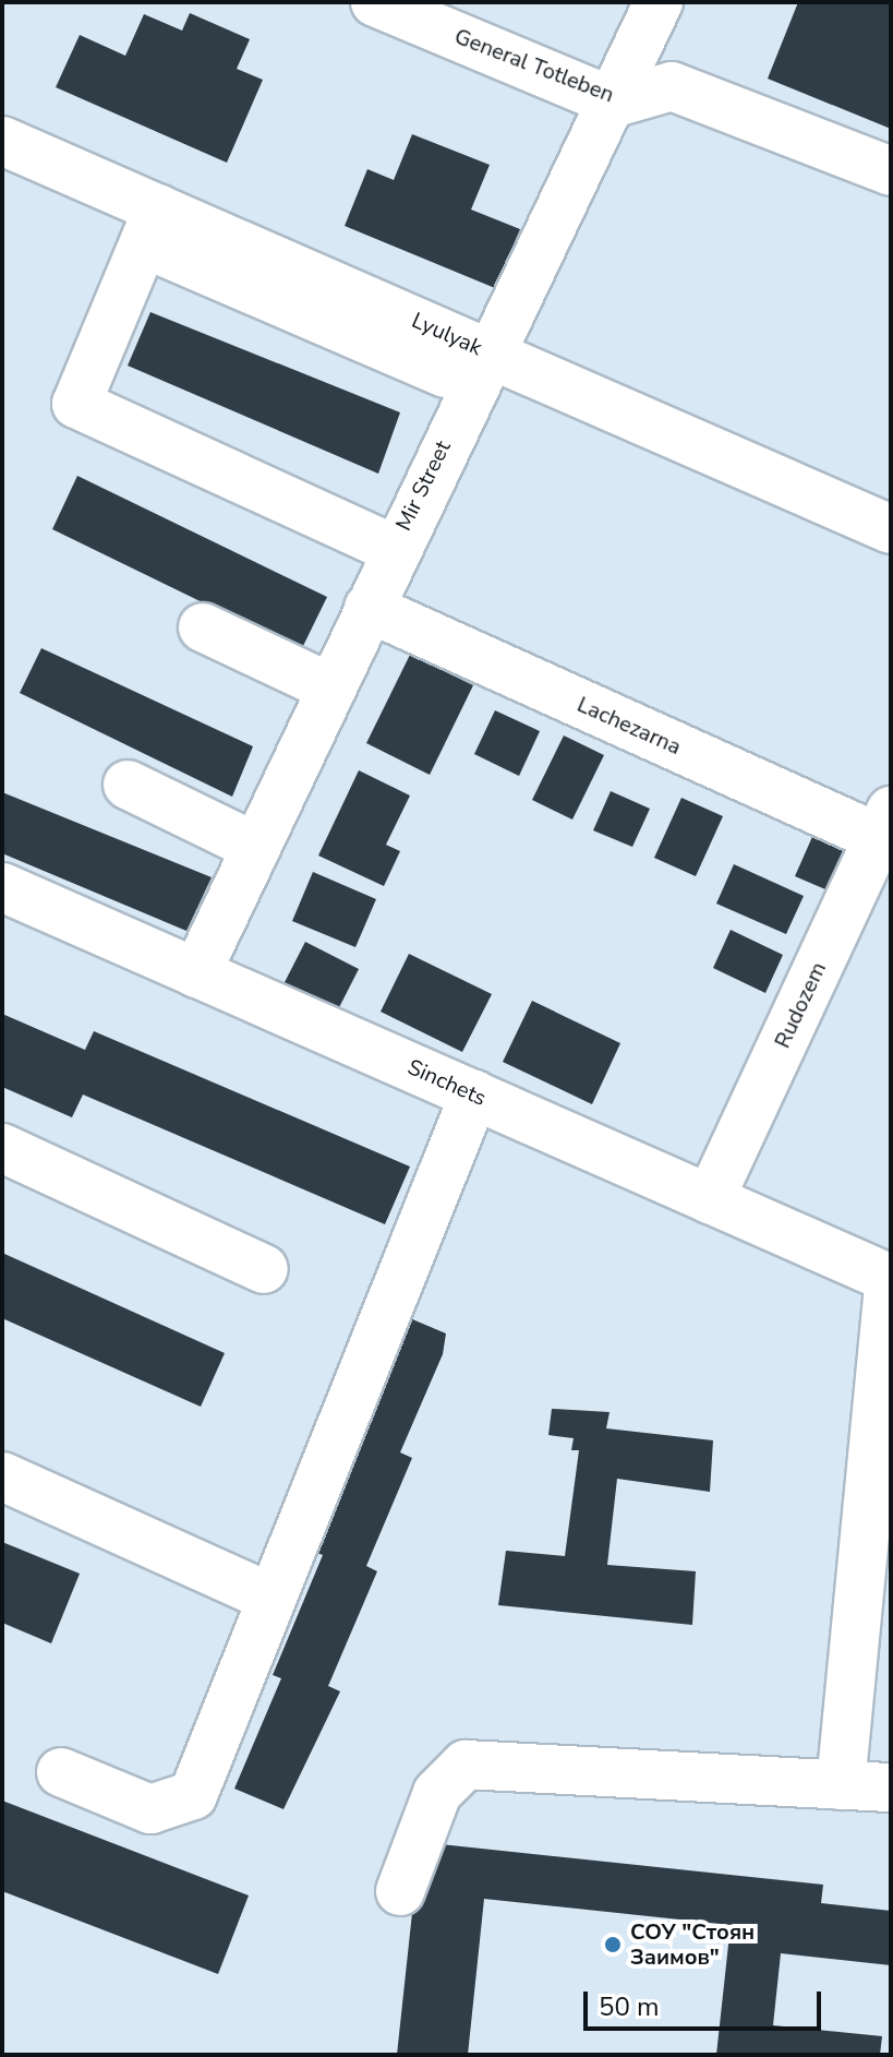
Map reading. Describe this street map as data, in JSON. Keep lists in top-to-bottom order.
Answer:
{
  "streets": {
    "street": [
      "General Totleben",
      "Lyulyak",
      "Mir Street",
      "Lachezarna",
      "Rudozem",
      "Sinchets"
    ]
  },
  "crossings": [
    ["General Totleben", "Mir Street"],
    ["Lyulyak", "Mir Street"],
    ["Mir Street", "Lachezarna"],
    ["Mir Street", "Sinchets"],
    ["Lachezarna", "Rudozem"],
    ["Rudozem", "Sinchets"]
  ],
  "places": ["СОУ \"Стоян Заимов\""],
  "scale_bar": "50 m"
}
